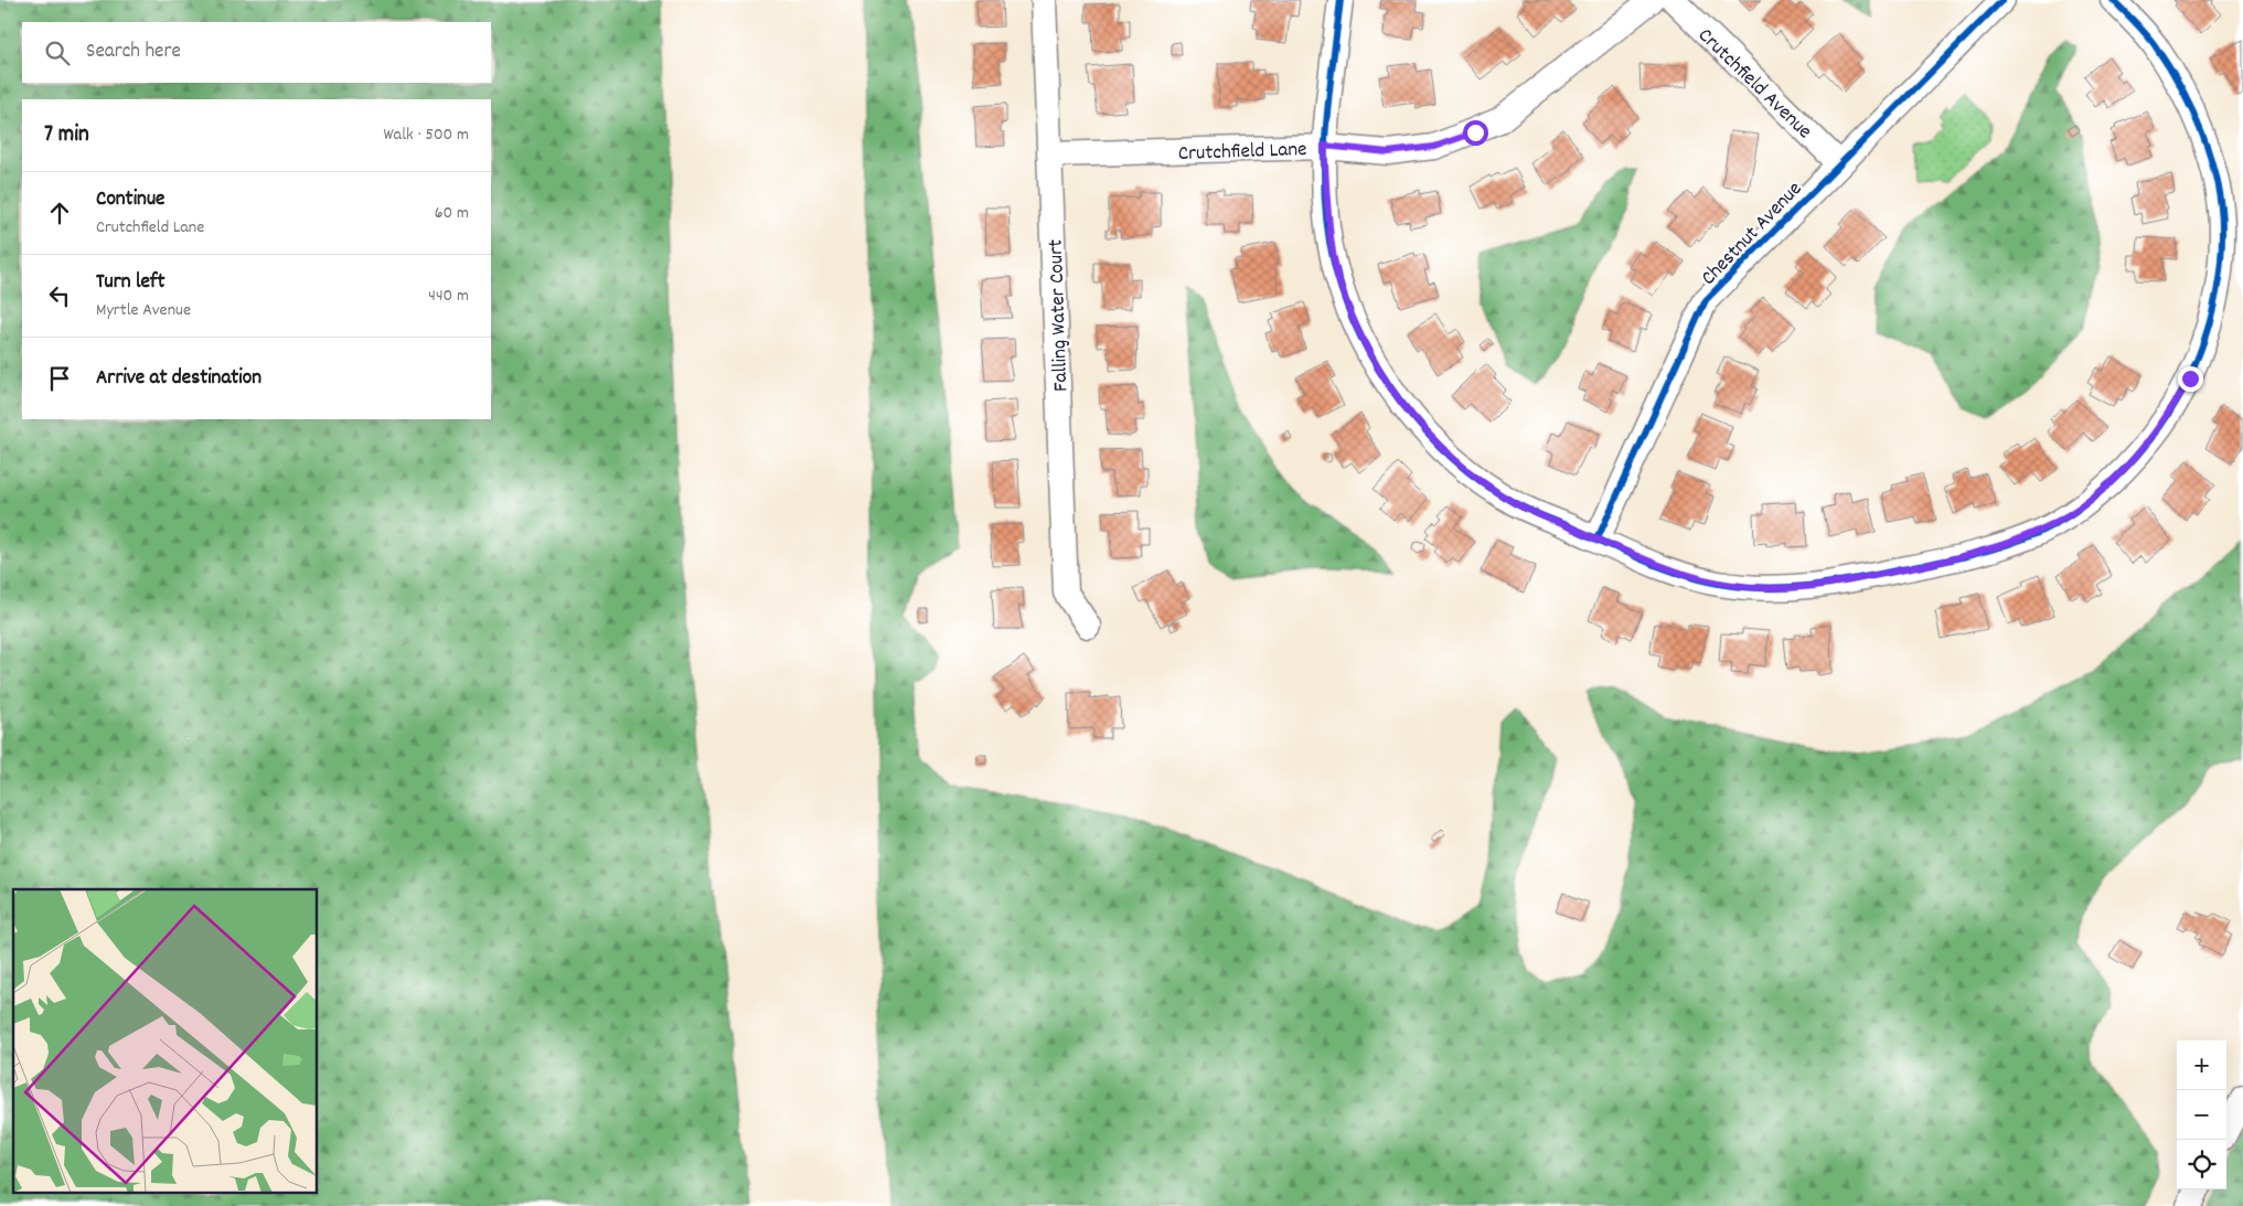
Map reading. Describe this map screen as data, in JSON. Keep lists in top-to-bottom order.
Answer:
{
  "streets": {
    "street": [
      "Crutchfield Avenue",
      "Crutchfield Lane",
      "Chestnut Avenue",
      "Falling Water Court"
    ]
  },
  "crossings": [
    ["Crutchfield Avenue", "Chestnut Avenue"],
    ["Crutchfield Lane", "Falling Water Court"]
  ],
  "page": {
    "search": "Search here",
    "heading": ["7 min", "Walk · 500 m"],
    "list": [
      ["Continue", "Crutchfield Lane", "60 m"],
      ["Turn left", "Myrtle Avenue", "440 m"],
      "Arrive at destination"
    ],
    "map_buttons": ["+", "−"]
  }
}
